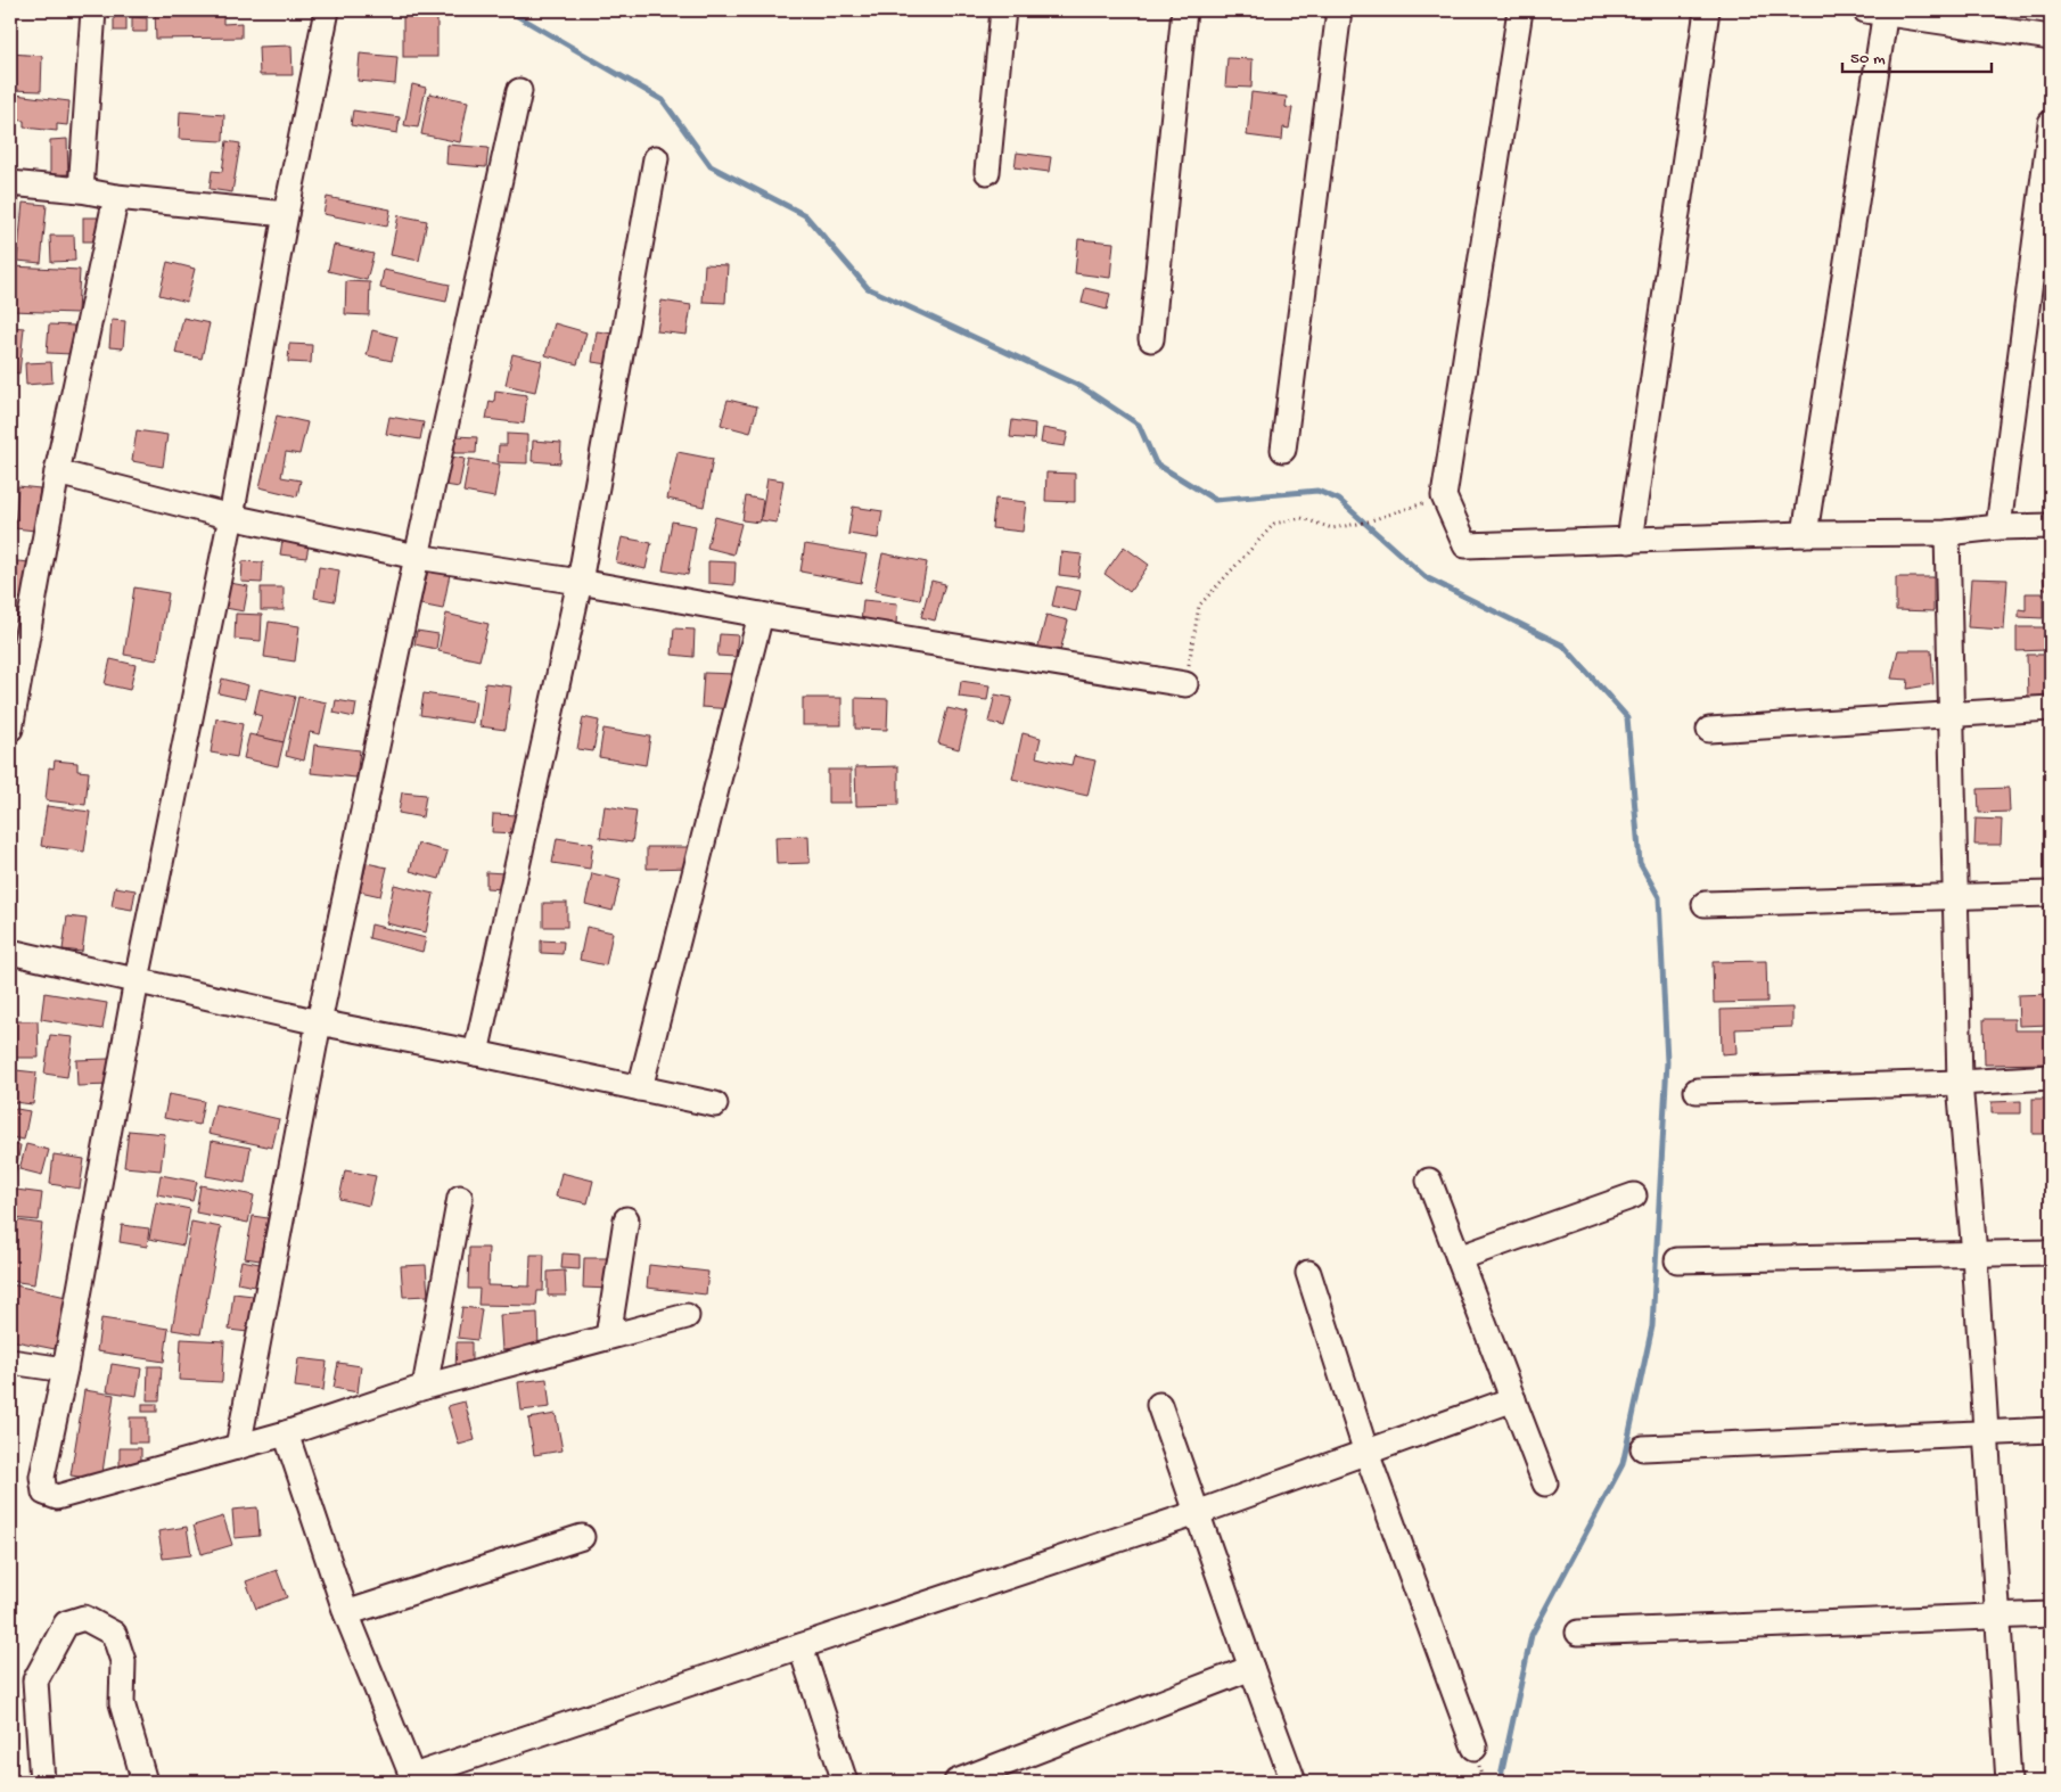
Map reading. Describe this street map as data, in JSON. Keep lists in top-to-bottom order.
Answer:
{
  "scale_bar": "50 m"
}
